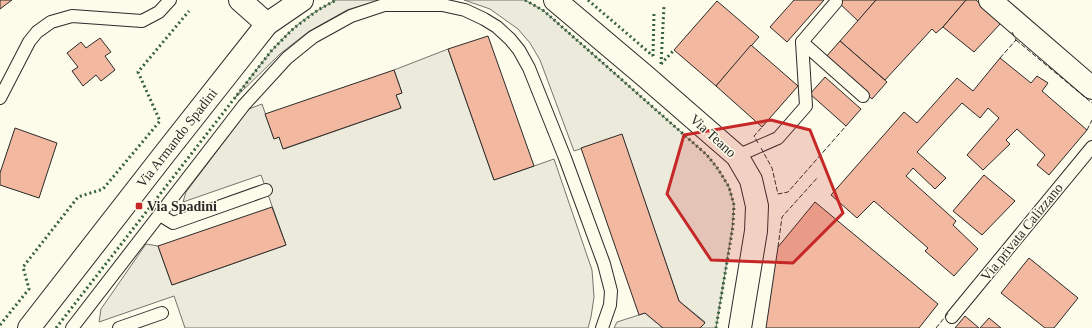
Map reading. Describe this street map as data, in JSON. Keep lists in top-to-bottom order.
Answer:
{
  "streets": {
    "street": ["Via Teano", "Via Armando Spadini"],
    "lane": ["Via privata Calizzano"]
  },
  "places": {
    "transit": ["Via Spadini"]
  }
}
